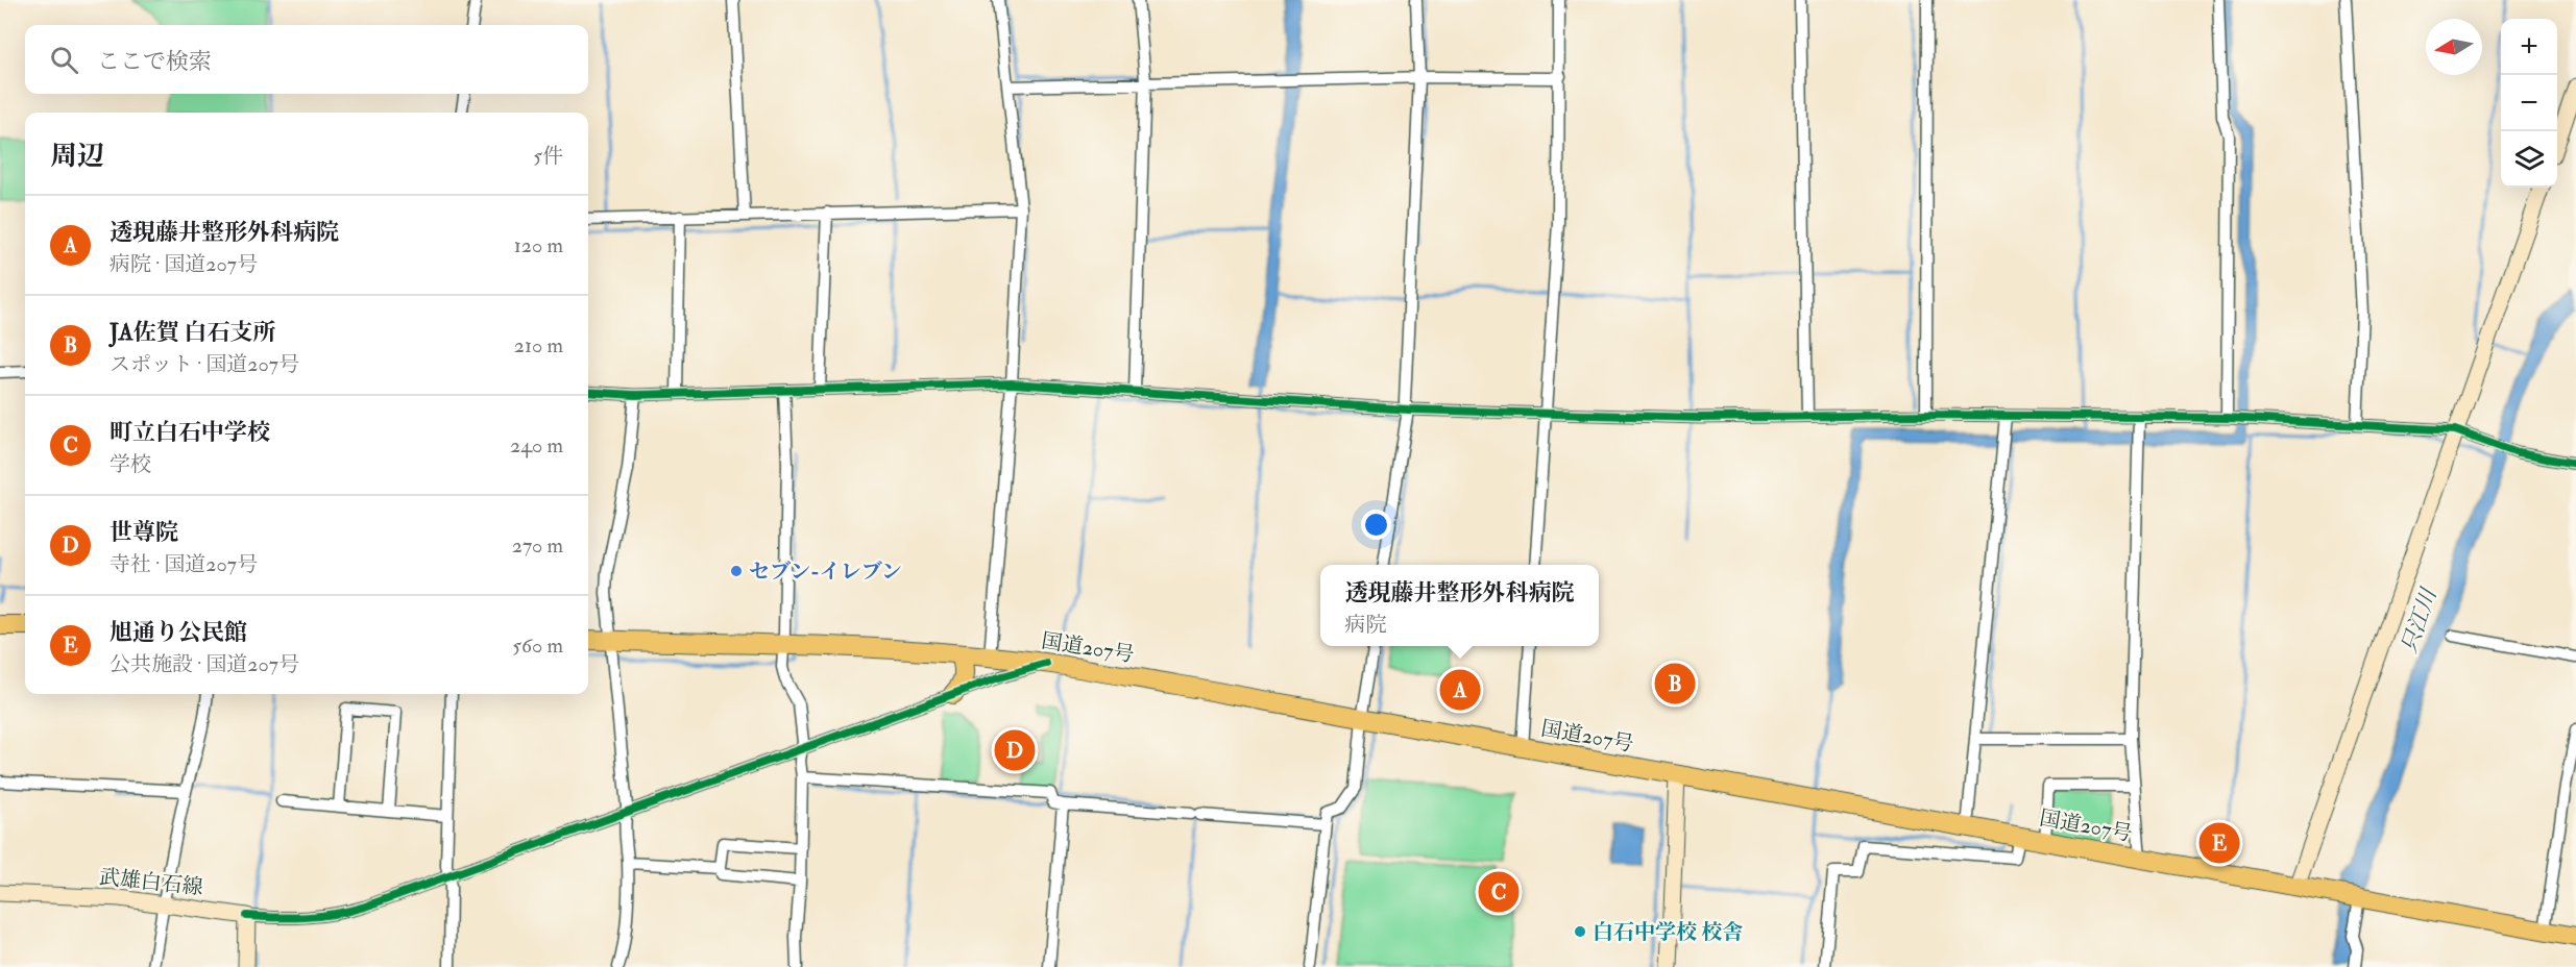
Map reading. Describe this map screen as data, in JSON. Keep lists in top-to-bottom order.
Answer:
{
  "streets": {
    "highway": ["国道207号"],
    "street": ["武雄白石線"]
  },
  "water": ["只江川"],
  "places": ["セブン-イレブン", "白石中学校 校舎"],
  "north": "left",
  "page": {
    "map_buttons": ["+", "−"],
    "search": "ここで検索",
    "heading": ["周辺", "5件"],
    "list": [
      {
        "mark": "A",
        "name": "透現藤井整形外科病院",
        "note": "病院 · 国道207号",
        "value": "120 m"
      },
      {
        "mark": "B",
        "name": "JA佐賀 白石支所",
        "note": "スポット · 国道207号",
        "value": "210 m"
      },
      {
        "mark": "C",
        "name": "町立白石中学校",
        "note": "学校",
        "value": "240 m"
      },
      {
        "mark": "D",
        "name": "世尊院",
        "note": "寺社 · 国道207号",
        "value": "270 m"
      },
      {
        "mark": "E",
        "name": "旭通り公民館",
        "note": "公共施設 · 国道207号",
        "value": "560 m"
      }
    ],
    "popup": ["透現藤井整形外科病院", "病院"],
    "pins": [
      "B",
      "A",
      "D",
      "E",
      "C"
    ]
  }
}
